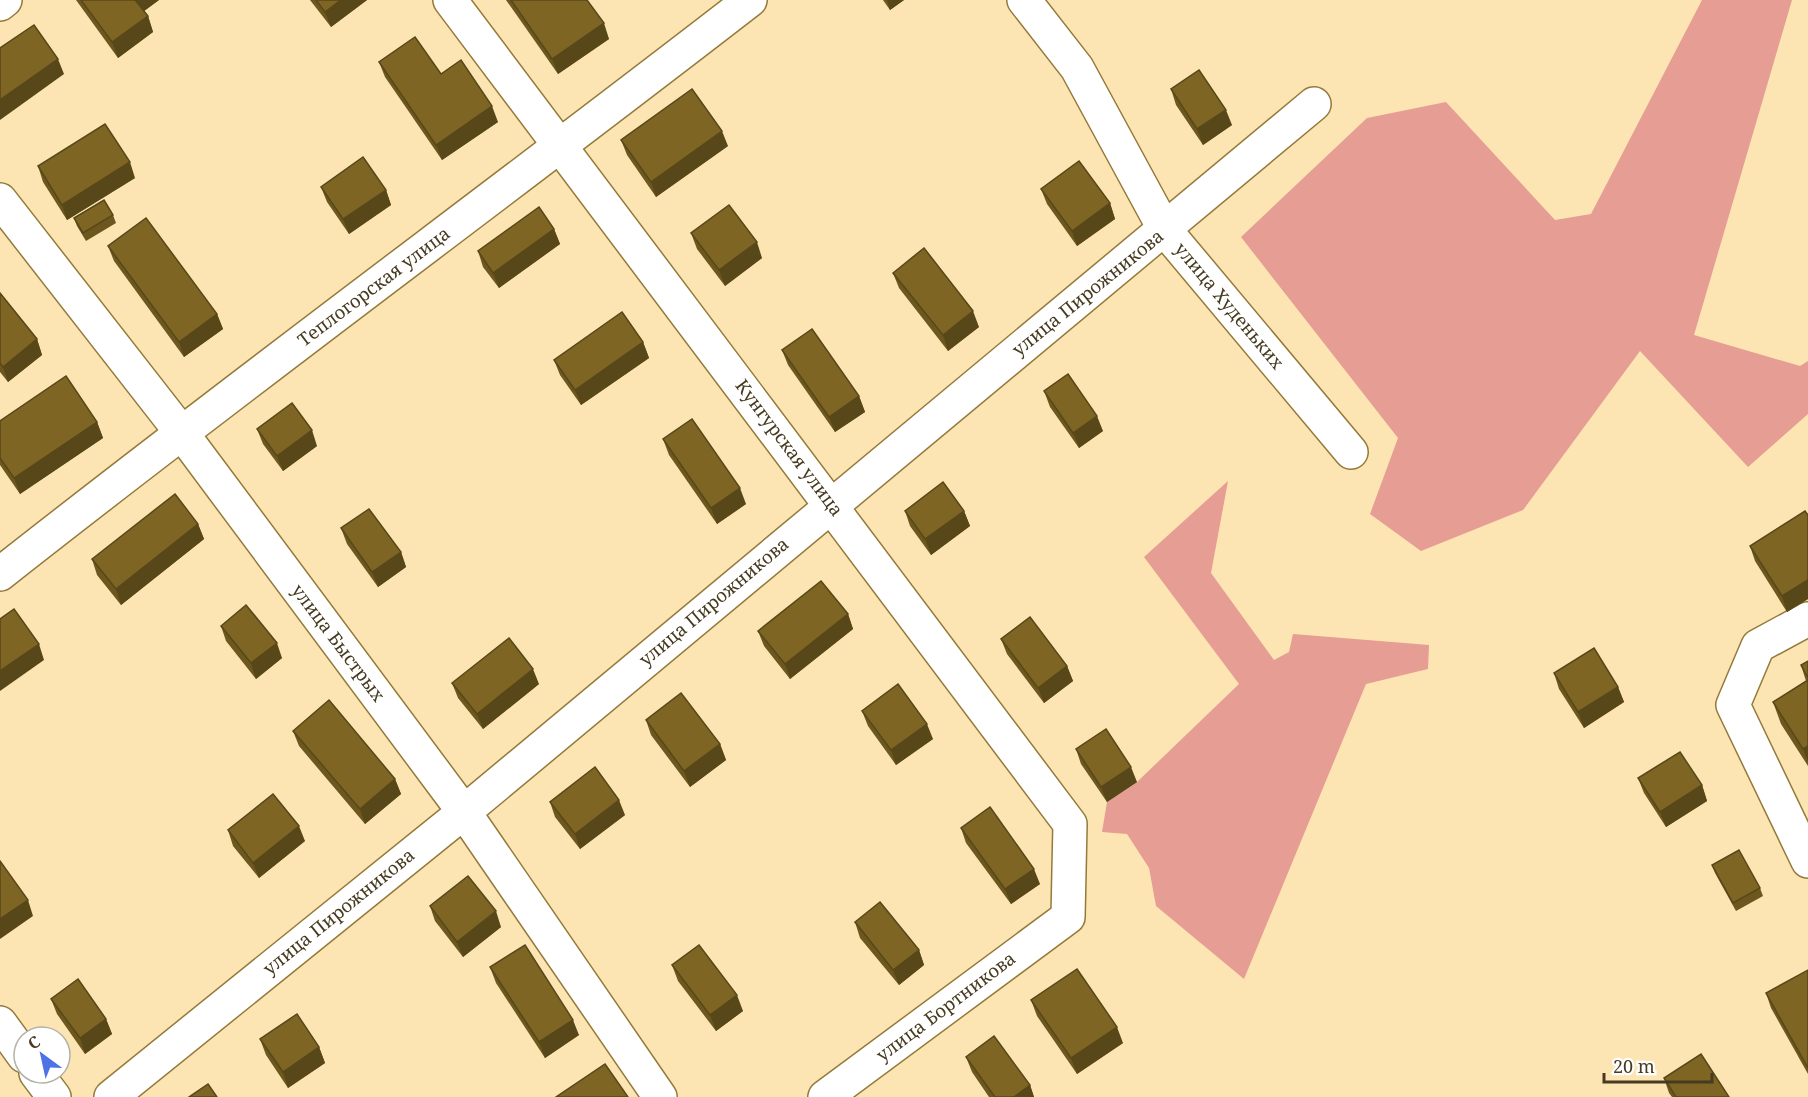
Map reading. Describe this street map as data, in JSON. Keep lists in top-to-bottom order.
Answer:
{
  "streets": {
    "street": [
      "Теплогорская улица",
      "улица Пирожникова",
      "улица Худеньких",
      "Кунгурская улица",
      "улица Быстрых",
      "улица Бортникова"
    ]
  },
  "crossings": [
    ["Теплогорская улица", "Кунгурская улица"],
    ["Теплогорская улица", "улица Быстрых"],
    ["улица Пирожникова", "улица Худеньких"],
    ["улица Пирожникова", "Кунгурская улица"],
    ["улица Пирожникова", "улица Быстрых"],
    ["Кунгурская улица", "улица Бортникова"]
  ],
  "scale_bar": "20 m",
  "north": "top left"
}
